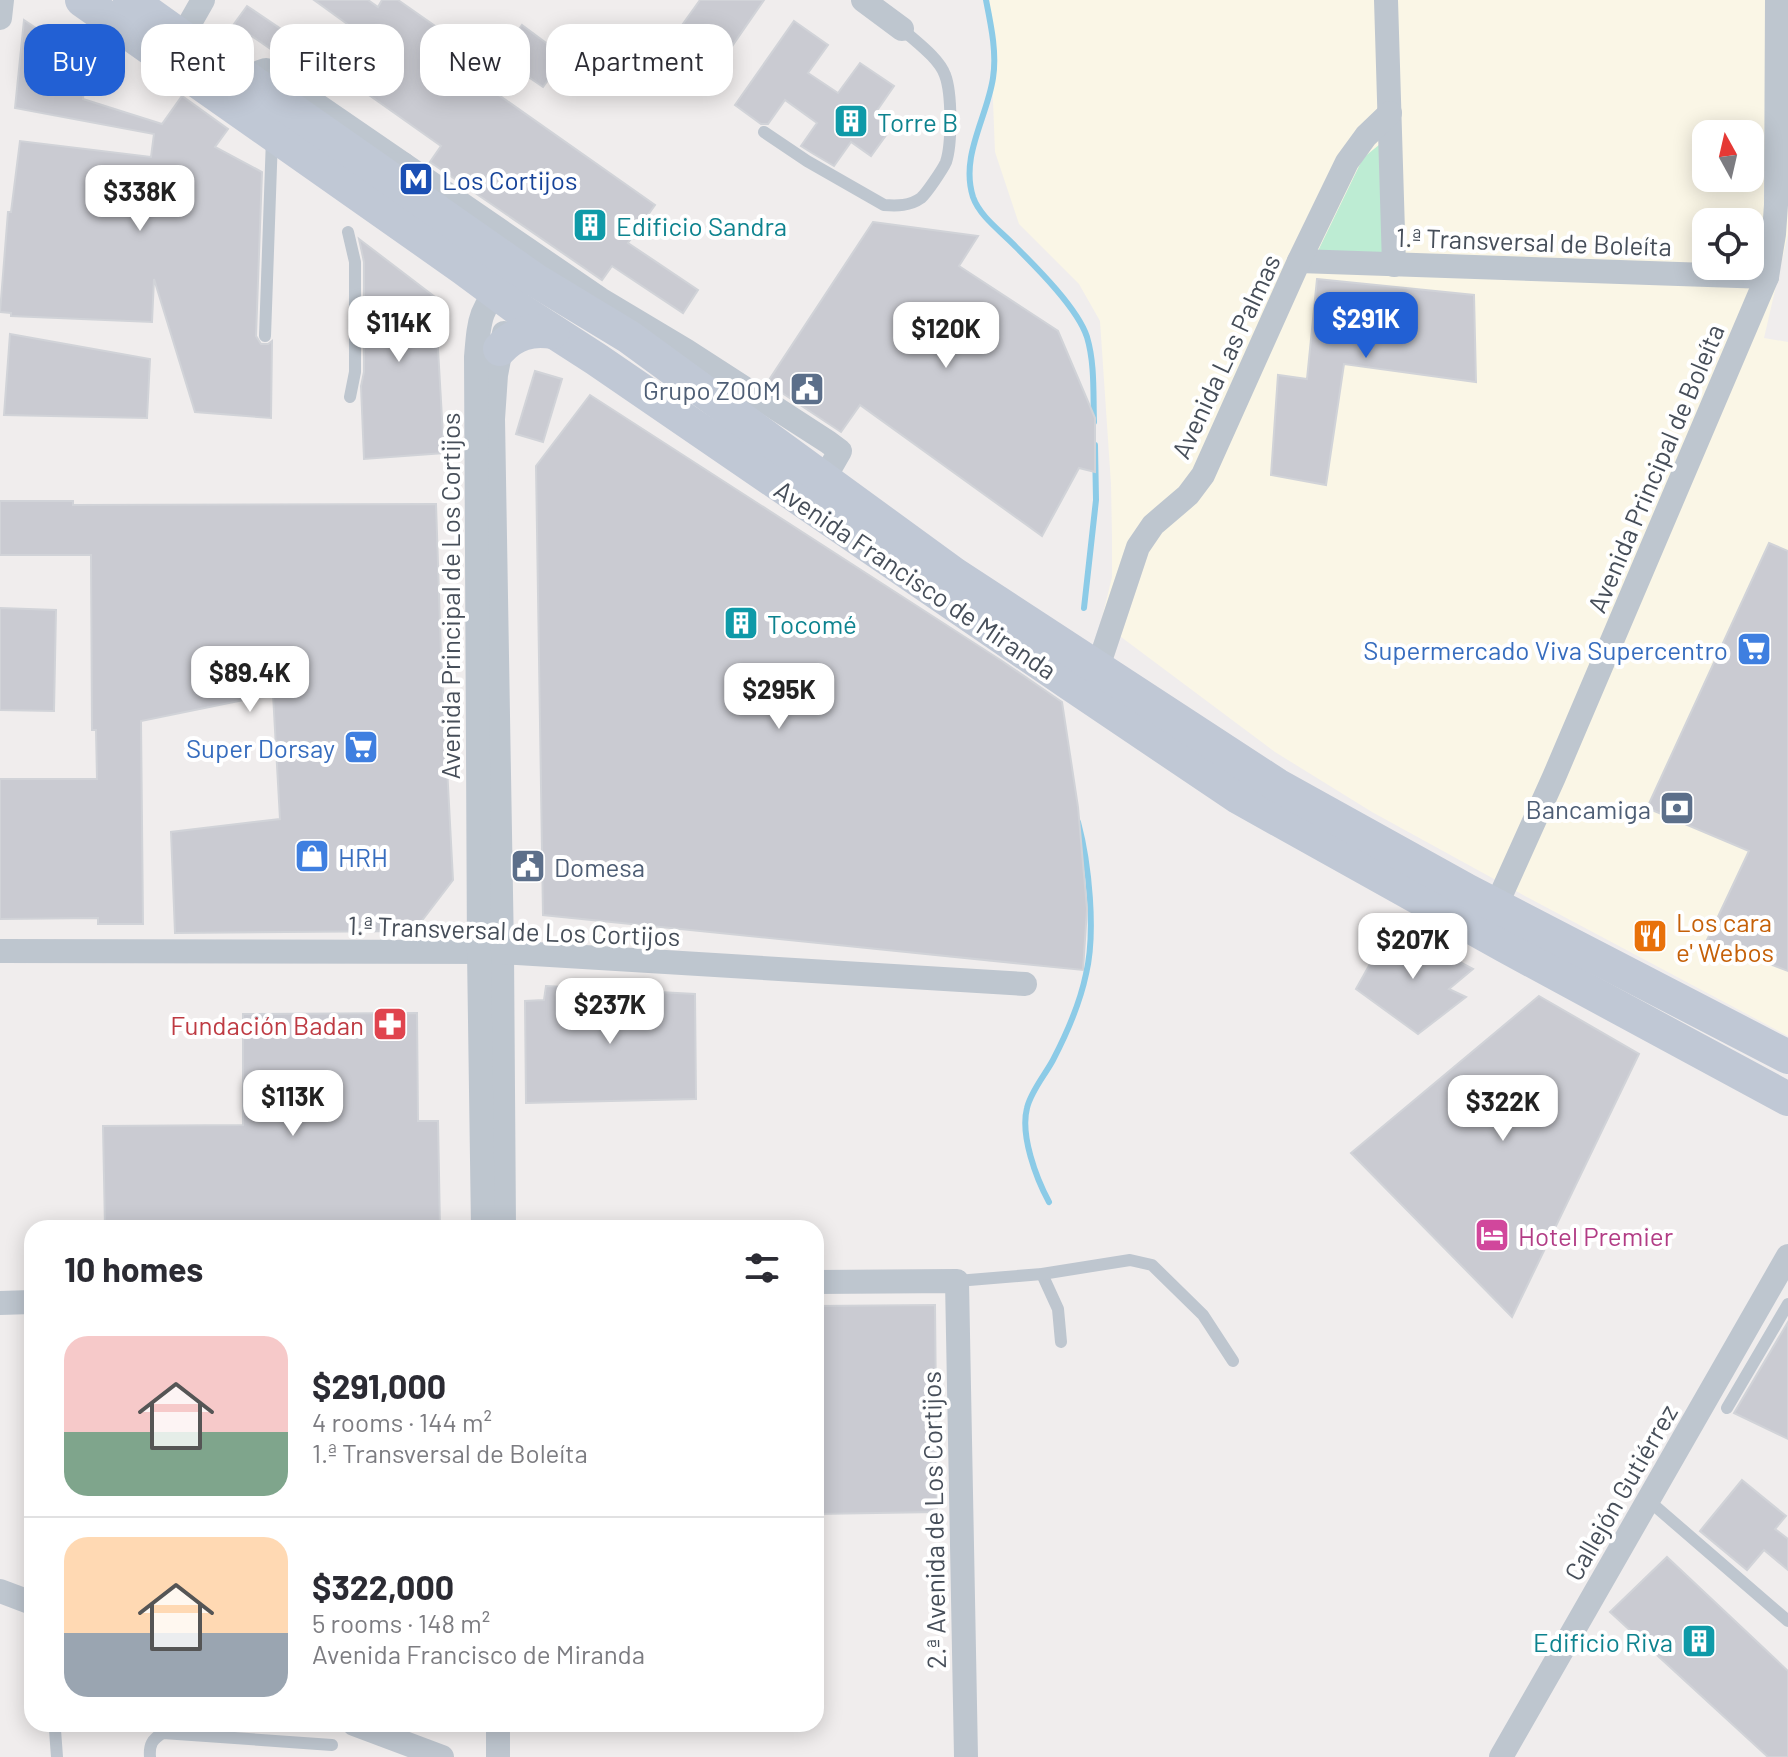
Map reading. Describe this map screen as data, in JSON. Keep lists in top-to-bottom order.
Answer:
{
  "streets": {
    "main road": ["Avenida Francisco de Miranda"],
    "street": [
      "1.ª Transversal de Boleíta",
      "Avenida Las Palmas",
      "Avenida Principal de Boleíta",
      "Avenida Principal de Los Cortijos",
      "1.ª Transversal de Los Cortijos",
      "Callejón Gutiérrez",
      "2.ª Avenida de Los Cortijos"
    ]
  },
  "crossings": [
    ["1.ª Transversal de Boleíta", "Avenida Las Palmas"],
    ["1.ª Transversal de Boleíta", "Avenida Principal de Boleíta"],
    ["Avenida Las Palmas", "Avenida Francisco de Miranda"],
    ["Avenida Principal de Boleíta", "Avenida Francisco de Miranda"],
    ["Avenida Francisco de Miranda", "Avenida Principal de Los Cortijos"],
    ["Avenida Principal de Los Cortijos", "1.ª Transversal de Los Cortijos"]
  ],
  "places": {
    "building": [
      "Torre B",
      "Edificio Sandra",
      "Tocomé",
      "Edificio Riva"
    ],
    "metro station": ["Los Cortijos"],
    "public building": ["Grupo ZOOM", "Domesa"],
    "supermarket": ["Supermercado Viva Supercentro", "Super Dorsay"],
    "bank": ["Bancamiga"],
    "shop": ["HRH"],
    "restaurant": ["Los cara e' Webos"],
    "pharmacy": ["Fundación Badan"],
    "hotel": ["Hotel Premier"]
  },
  "north": "top",
  "page": {
    "chip": [
      "Buy",
      "Rent",
      "Filters",
      "New",
      "Apartment"
    ],
    "price": [
      "$338K",
      "$291K",
      "$114K",
      "$120K",
      "$89.4K",
      "$295K",
      "$207K",
      "$237K",
      "$113K",
      "$322K"
    ],
    "heading": "10 homes",
    "list": [
      {
        "name": "$291,000",
        "note": "4 rooms · 144 m² · 1.ª Transversal de Boleíta"
      },
      {
        "name": "$322,000",
        "note": "5 rooms · 148 m² · Avenida Francisco de Miranda"
      }
    ]
  }
}
